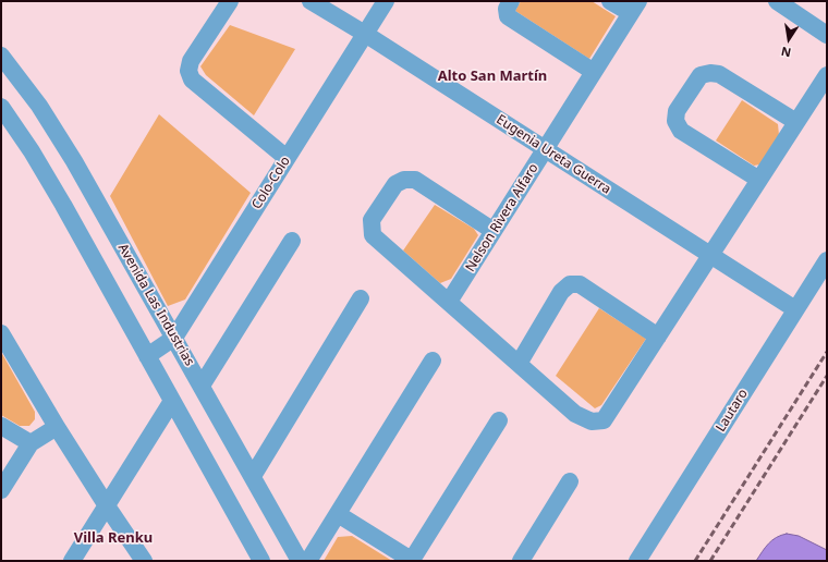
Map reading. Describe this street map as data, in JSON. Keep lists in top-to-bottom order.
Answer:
{
  "streets": {
    "street": [
      "Eugenia Ureta Guerra",
      "Colo-Colo",
      "Nelson Rivera Alfaro",
      "Avenida Las Industrias",
      "Lautaro"
    ]
  },
  "crossings": [
    ["Eugenia Ureta Guerra", "Colo-Colo"],
    ["Eugenia Ureta Guerra", "Nelson Rivera Alfaro"],
    ["Eugenia Ureta Guerra", "Lautaro"],
    ["Colo-Colo", "Avenida Las Industrias"]
  ],
  "districts": ["Alto San Martín", "Villa Renku"],
  "north": "bottom"
}
